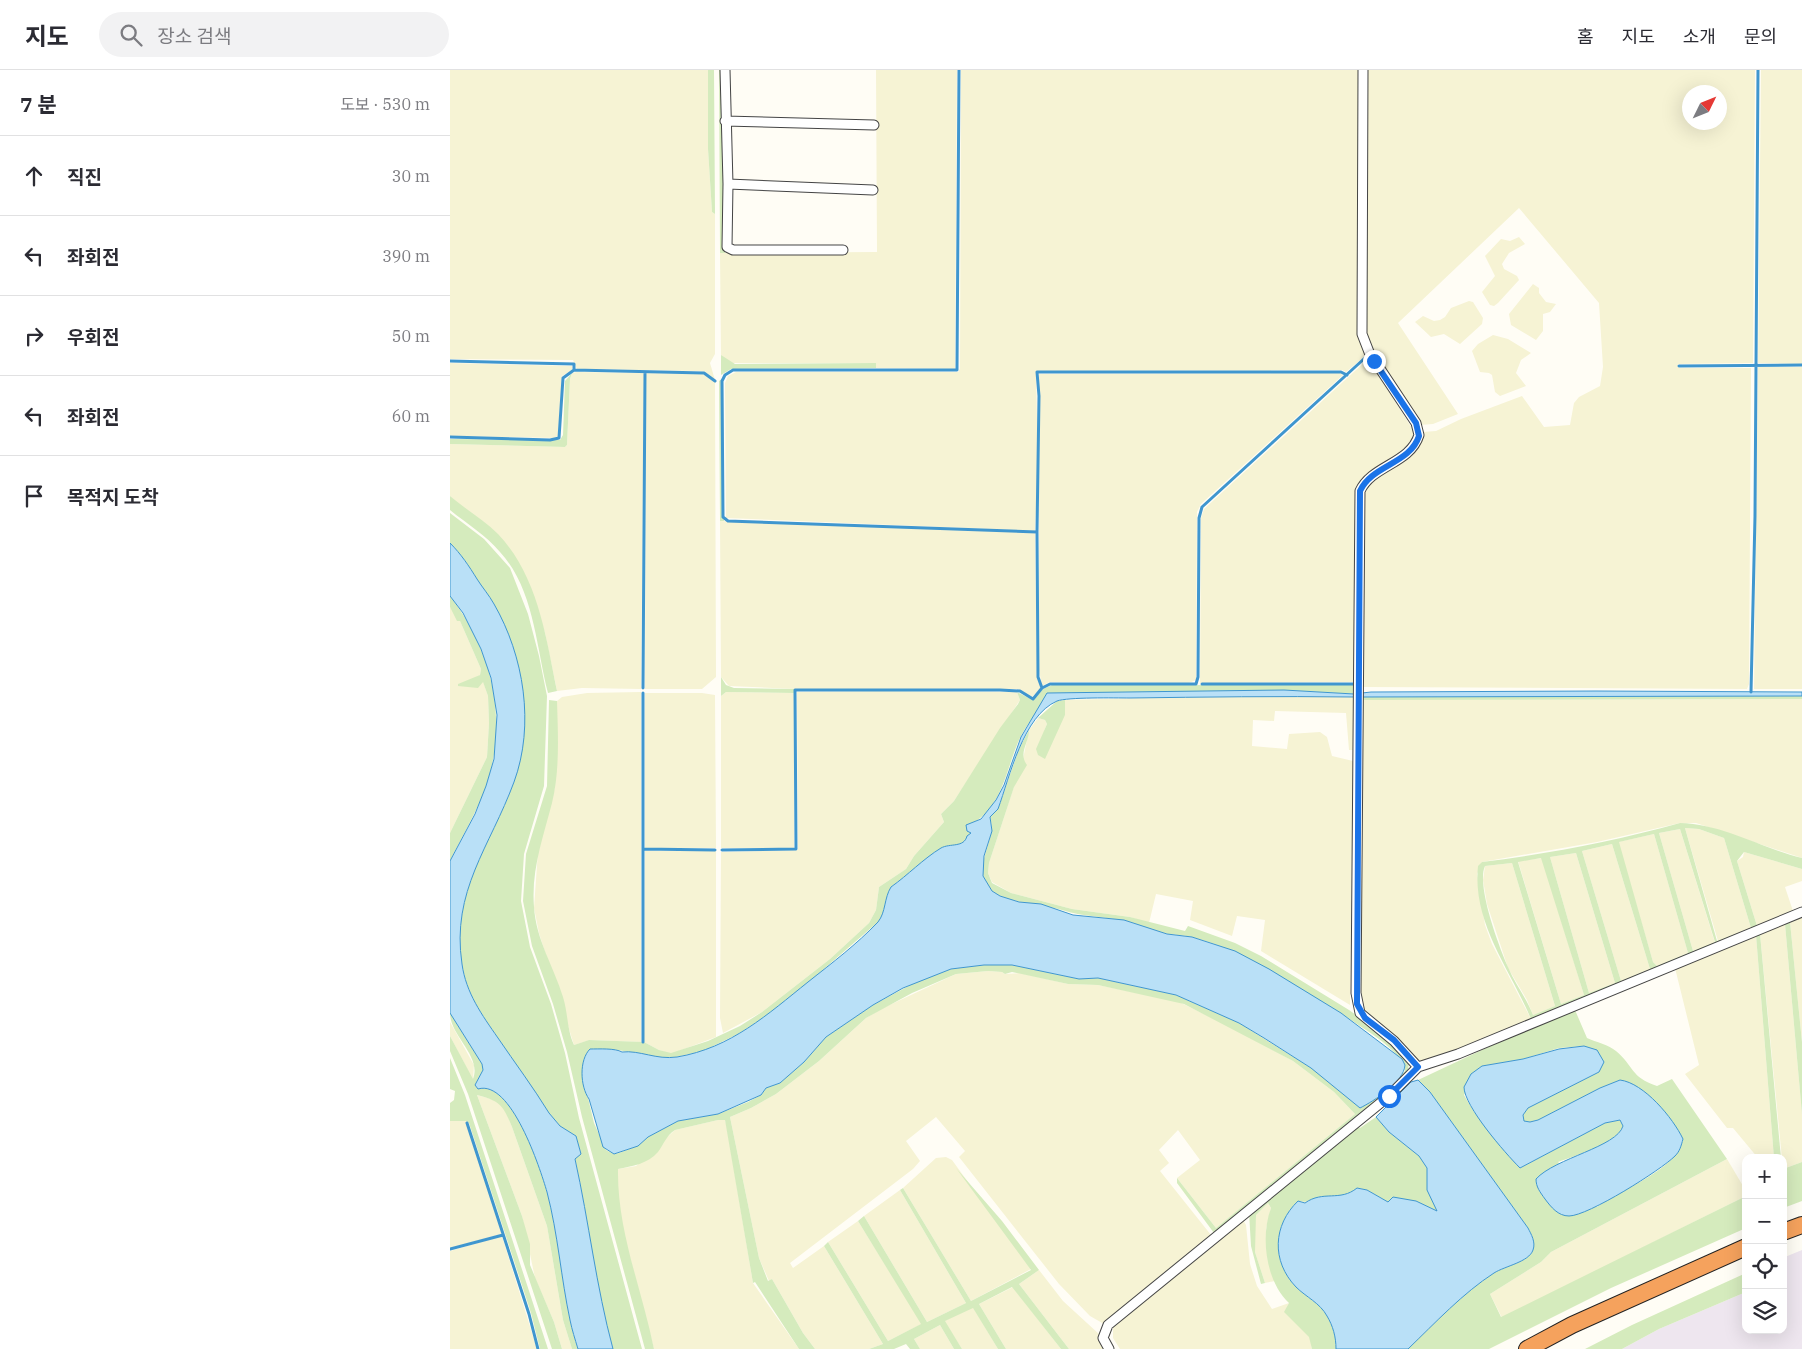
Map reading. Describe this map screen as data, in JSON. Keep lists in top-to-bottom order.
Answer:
{
  "north": "top right",
  "page": {
    "header": "지도",
    "search": "장소 검색",
    "nav": [
      "홈",
      "지도",
      "소개",
      "문의"
    ],
    "heading": ["7 분", "도보 · 530 m"],
    "list": [
      ["직진", "30 m"],
      ["좌회전", "390 m"],
      ["우회전", "50 m"],
      ["좌회전", "60 m"],
      "목적지 도착"
    ],
    "map_buttons": ["+", "−"]
  }
}
